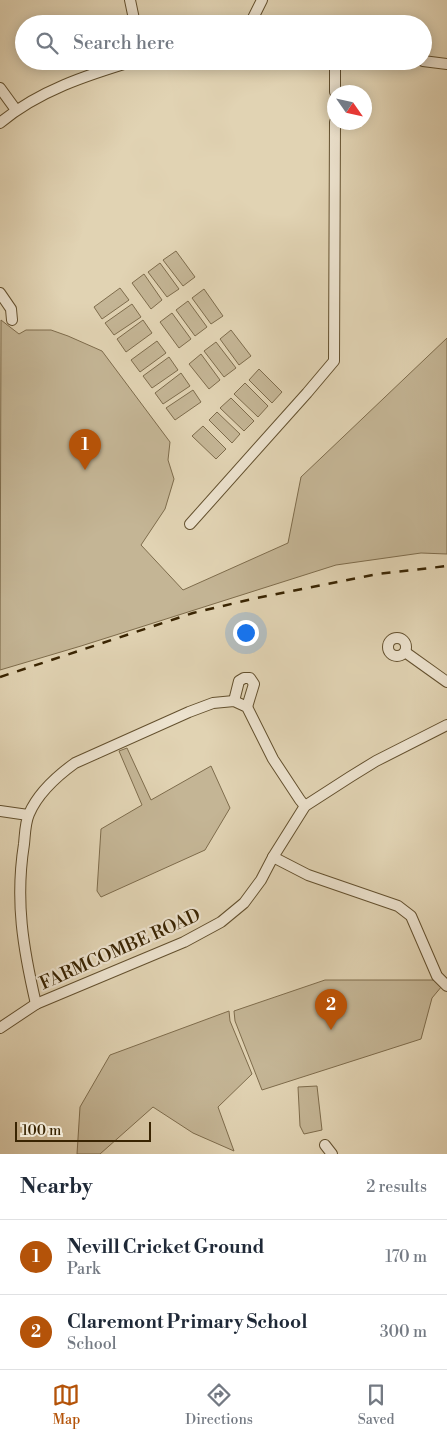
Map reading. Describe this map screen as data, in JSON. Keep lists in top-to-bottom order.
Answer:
{
  "streets": {
    "street": ["FARMCOMBE ROAD"]
  },
  "scale_bar": "100 m",
  "north": "bottom right",
  "page": {
    "search": "Search here",
    "pins": ["1", "2"],
    "scale": "100 m",
    "heading": ["Nearby", "2 results"],
    "list": [
      {
        "mark": "1",
        "name": "Nevill Cricket Ground",
        "note": "Park",
        "value": "170 m"
      },
      {
        "mark": "2",
        "name": "Claremont Primary School",
        "note": "School",
        "value": "300 m"
      }
    ],
    "nav": ["Map", "Directions", "Saved"]
  }
}
